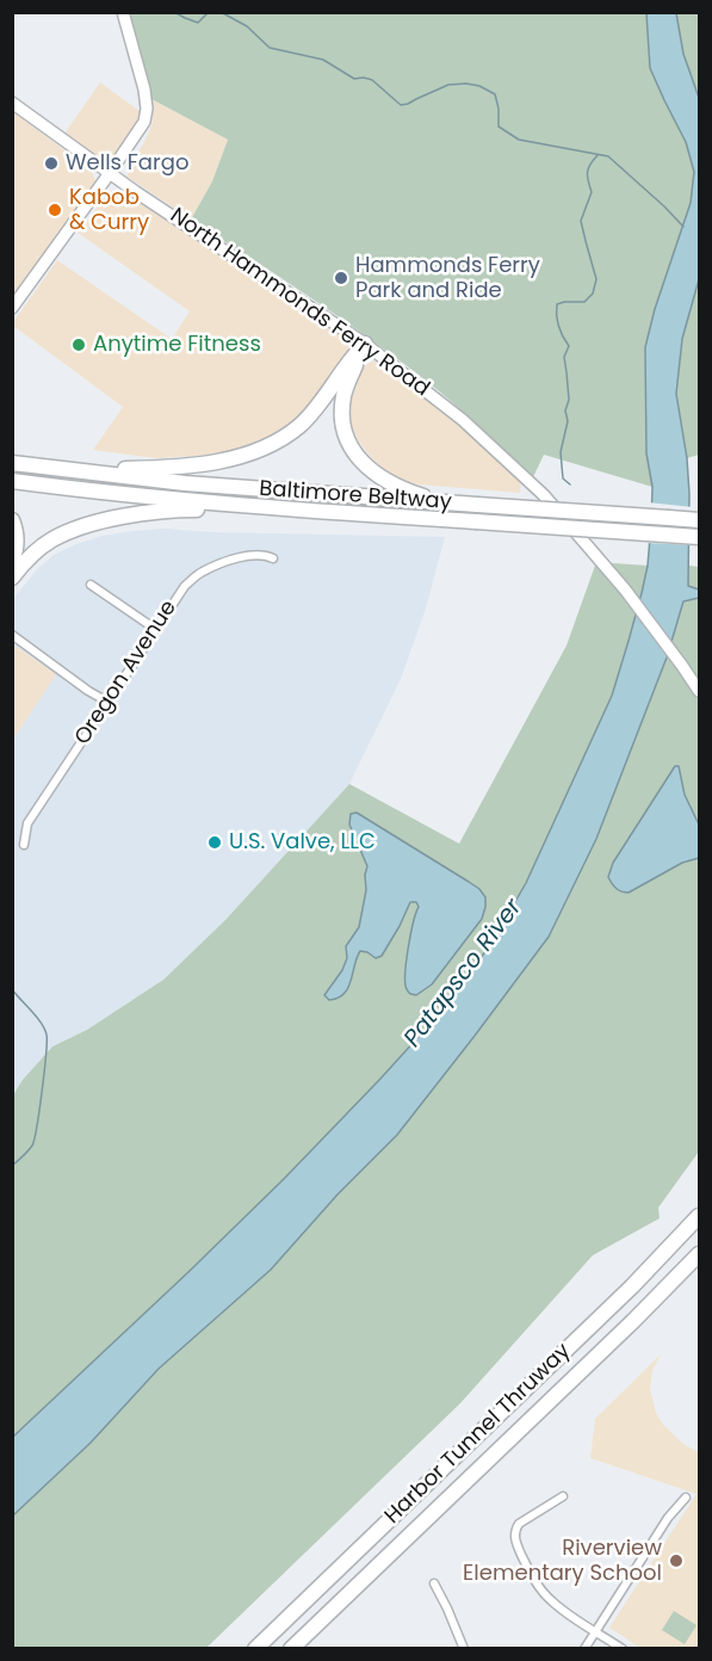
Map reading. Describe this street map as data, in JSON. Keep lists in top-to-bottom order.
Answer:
{
  "streets": {
    "highway": ["Baltimore Beltway", "Harbor Tunnel Thruway"],
    "main road": ["North Hammonds Ferry Road"],
    "street": ["Oregon Avenue"]
  },
  "water": ["Patapsco River"],
  "places": [
    "Wells Fargo",
    "Kabob & Curry",
    "Hammonds Ferry Park and Ride",
    "Anytime Fitness",
    "U.S. Valve, LLC",
    "Riverview Elementary School"
  ]
}
